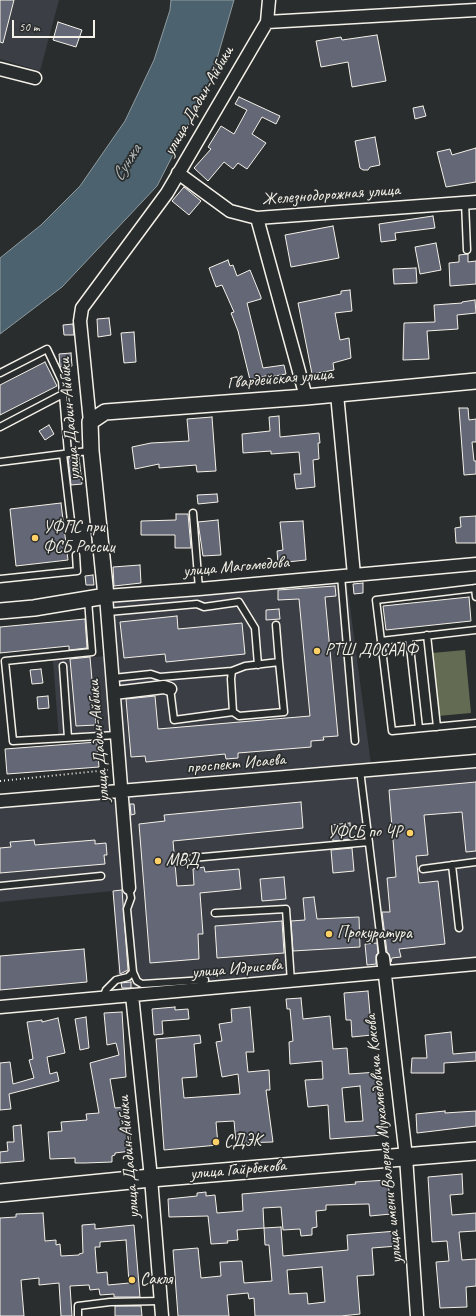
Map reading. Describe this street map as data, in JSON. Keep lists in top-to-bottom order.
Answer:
{
  "streets": {
    "main road": ["улица Гайрбекова"],
    "street": [
      "улица Дадин-Айбики",
      "Железнодорожная улица",
      "Гвардейская улица",
      "улица Магомедова",
      "проспект Исаева",
      "улица Идрисова",
      "улица имени Валерия Мухамедовича Кокова"
    ]
  },
  "crossings": [
    ["улица Дадин-Айбики", "Железнодорожная улица"],
    ["улица Дадин-Айбики", "Гвардейская улица"],
    ["улица Дадин-Айбики", "улица Магомедова"],
    ["улица Дадин-Айбики", "проспект Исаева"],
    ["улица Дадин-Айбики", "улица Идрисова"],
    ["улица Дадин-Айбики", "улица Гайрбекова"],
    ["улица Идрисова", "улица имени Валерия Мухамедовича Кокова"],
    ["улица имени Валерия Мухамедовича Кокова", "улица Гайрбекова"]
  ],
  "water": ["Сунжа"],
  "places": [
    "УФПС при ФСБ России",
    "РТШ ДОСААФ",
    "УФСБ по ЧР",
    "МВД",
    "Прокуратура",
    "СДЭК",
    "Сакля"
  ],
  "scale_bar": "50 m"
}
